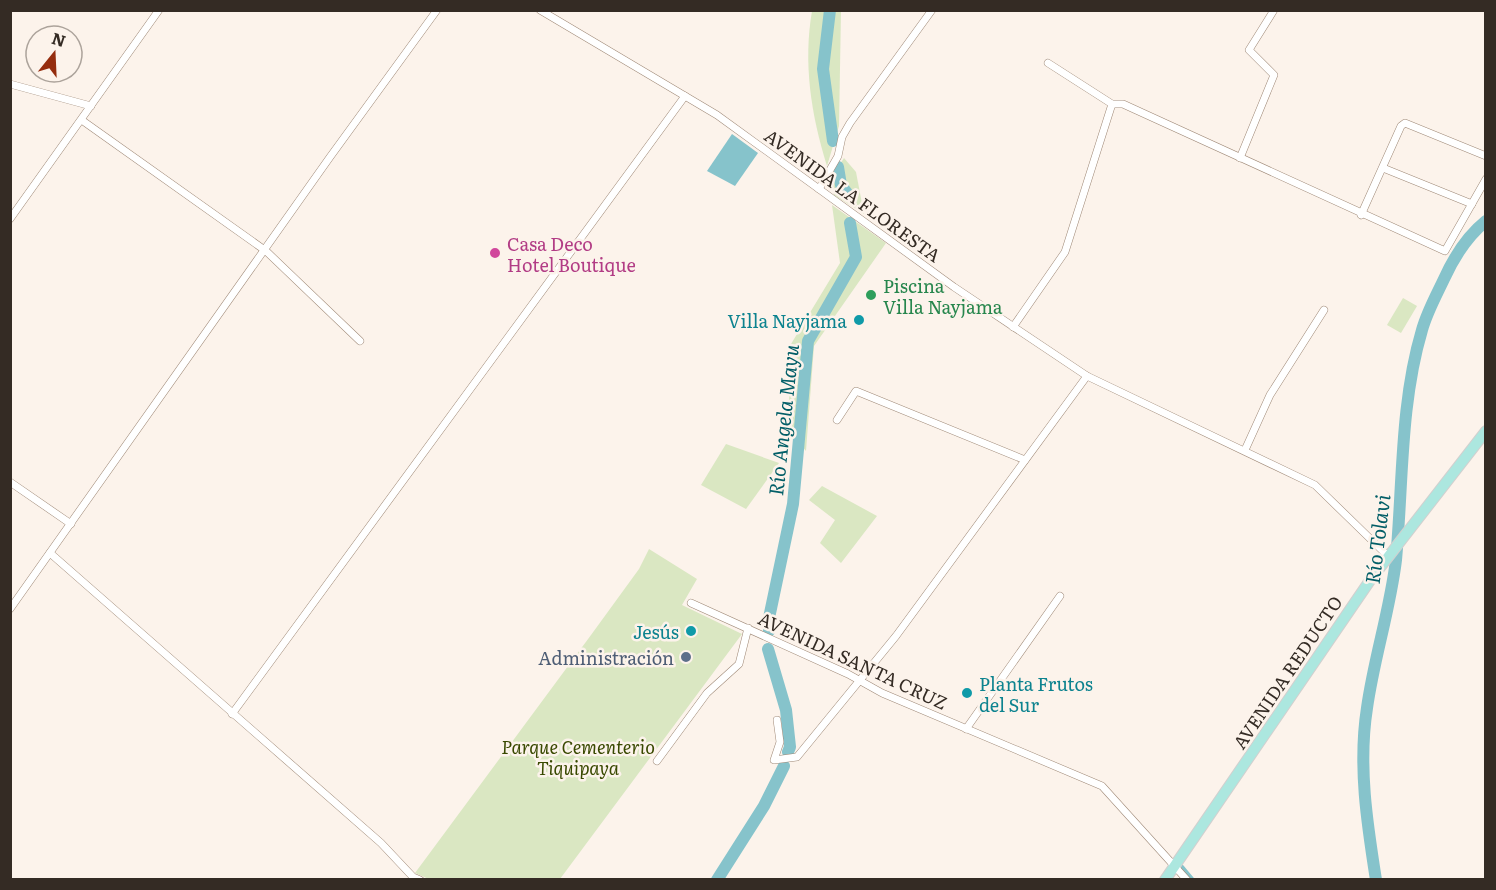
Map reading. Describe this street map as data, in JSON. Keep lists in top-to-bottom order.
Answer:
{
  "streets": {
    "main road": ["AVENIDA REDUCTO"],
    "street": ["AVENIDA LA FLORESTA", "AVENIDA SANTA CRUZ"]
  },
  "crossings": [
    ["AVENIDA LA FLORESTA", "AVENIDA REDUCTO"],
    ["AVENIDA SANTA CRUZ", "AVENIDA REDUCTO"]
  ],
  "water": ["Río Angela Mayu", "Río Tolavi"],
  "parks": ["Parque Cementerio Tiquipaya"],
  "places": [
    "Casa Deco Hotel Boutique",
    "Piscina Villa Nayjama",
    "Villa Nayjama",
    "Jesús",
    "Administración",
    "Planta Frutos del Sur"
  ],
  "north": "top"
}
